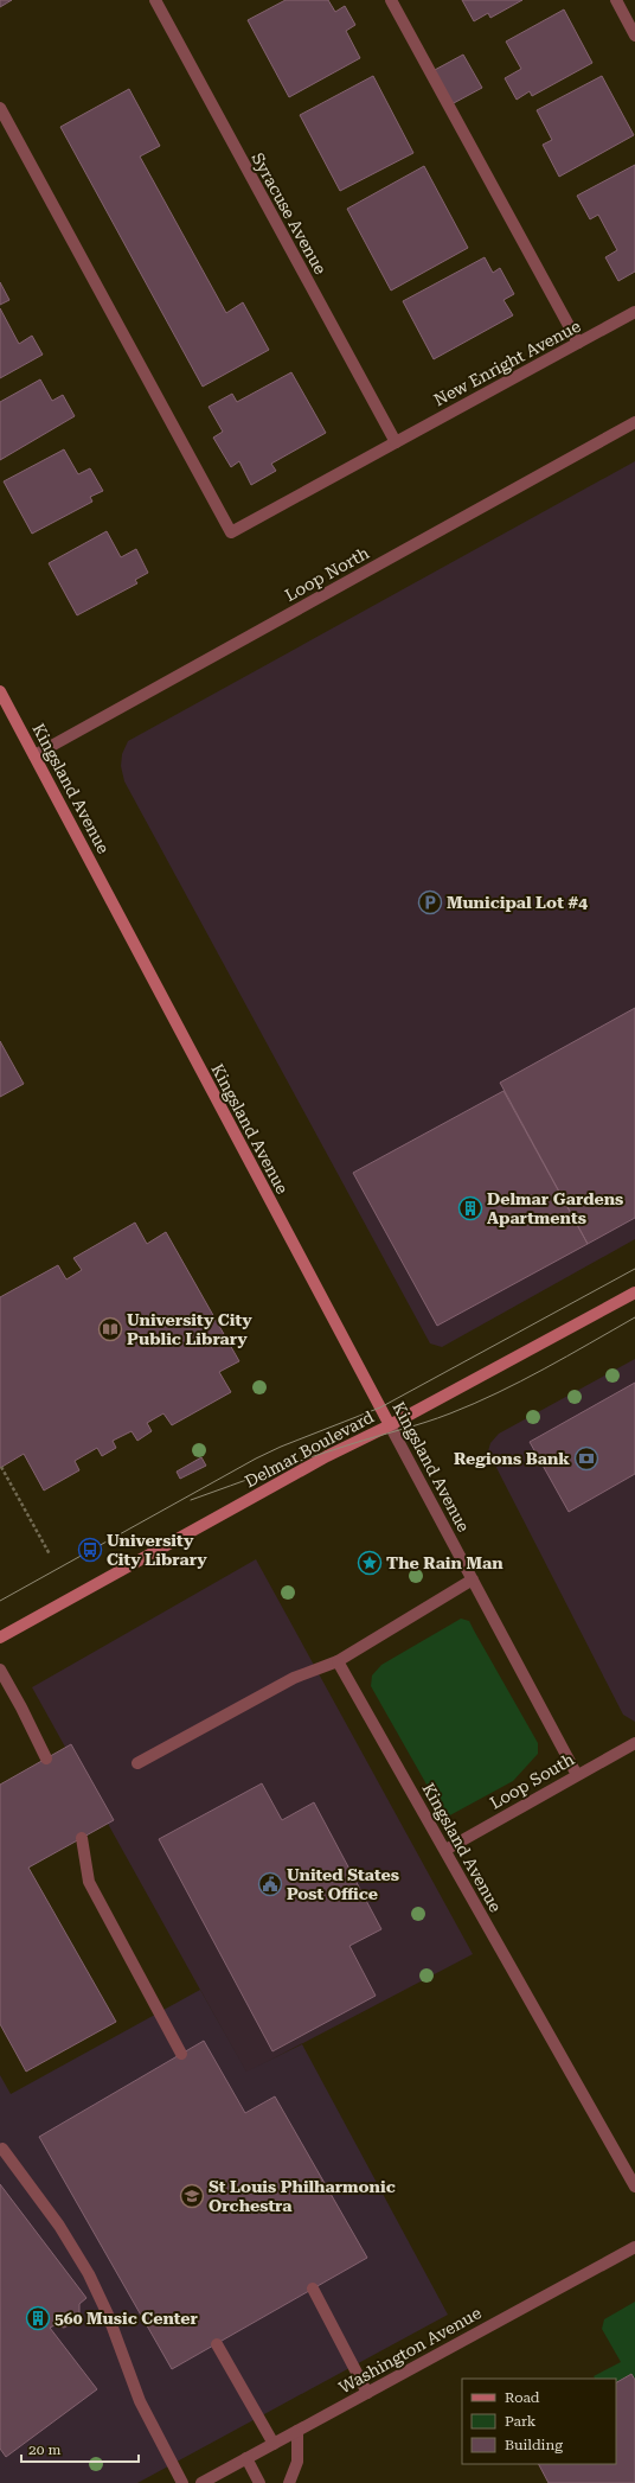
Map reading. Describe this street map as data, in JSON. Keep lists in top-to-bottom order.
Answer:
{
  "streets": {
    "street": [
      "Syracuse Avenue",
      "New Enright Avenue",
      "Loop North",
      "Kingsland Avenue",
      "Delmar Boulevard",
      "Loop South",
      "Washington Avenue"
    ]
  },
  "crossings": [
    ["Syracuse Avenue", "New Enright Avenue"],
    ["Loop North", "Kingsland Avenue"],
    ["Kingsland Avenue", "Delmar Boulevard"],
    ["Kingsland Avenue", "Loop South"]
  ],
  "places": {
    "parking": ["Municipal Lot #4"],
    "building": ["Delmar Gardens Apartments", "560 Music Center"],
    "library": ["University City Public Library"],
    "bank": ["Regions Bank"],
    "bus stop": ["University City Library"],
    "place": ["The Rain Man"],
    "public building": ["United States Post Office"],
    "school or university": ["St Louis Philharmonic Orchestra"]
  },
  "legend": ["Road", "Park", "Building"],
  "scale_bar": "20 m"
}
